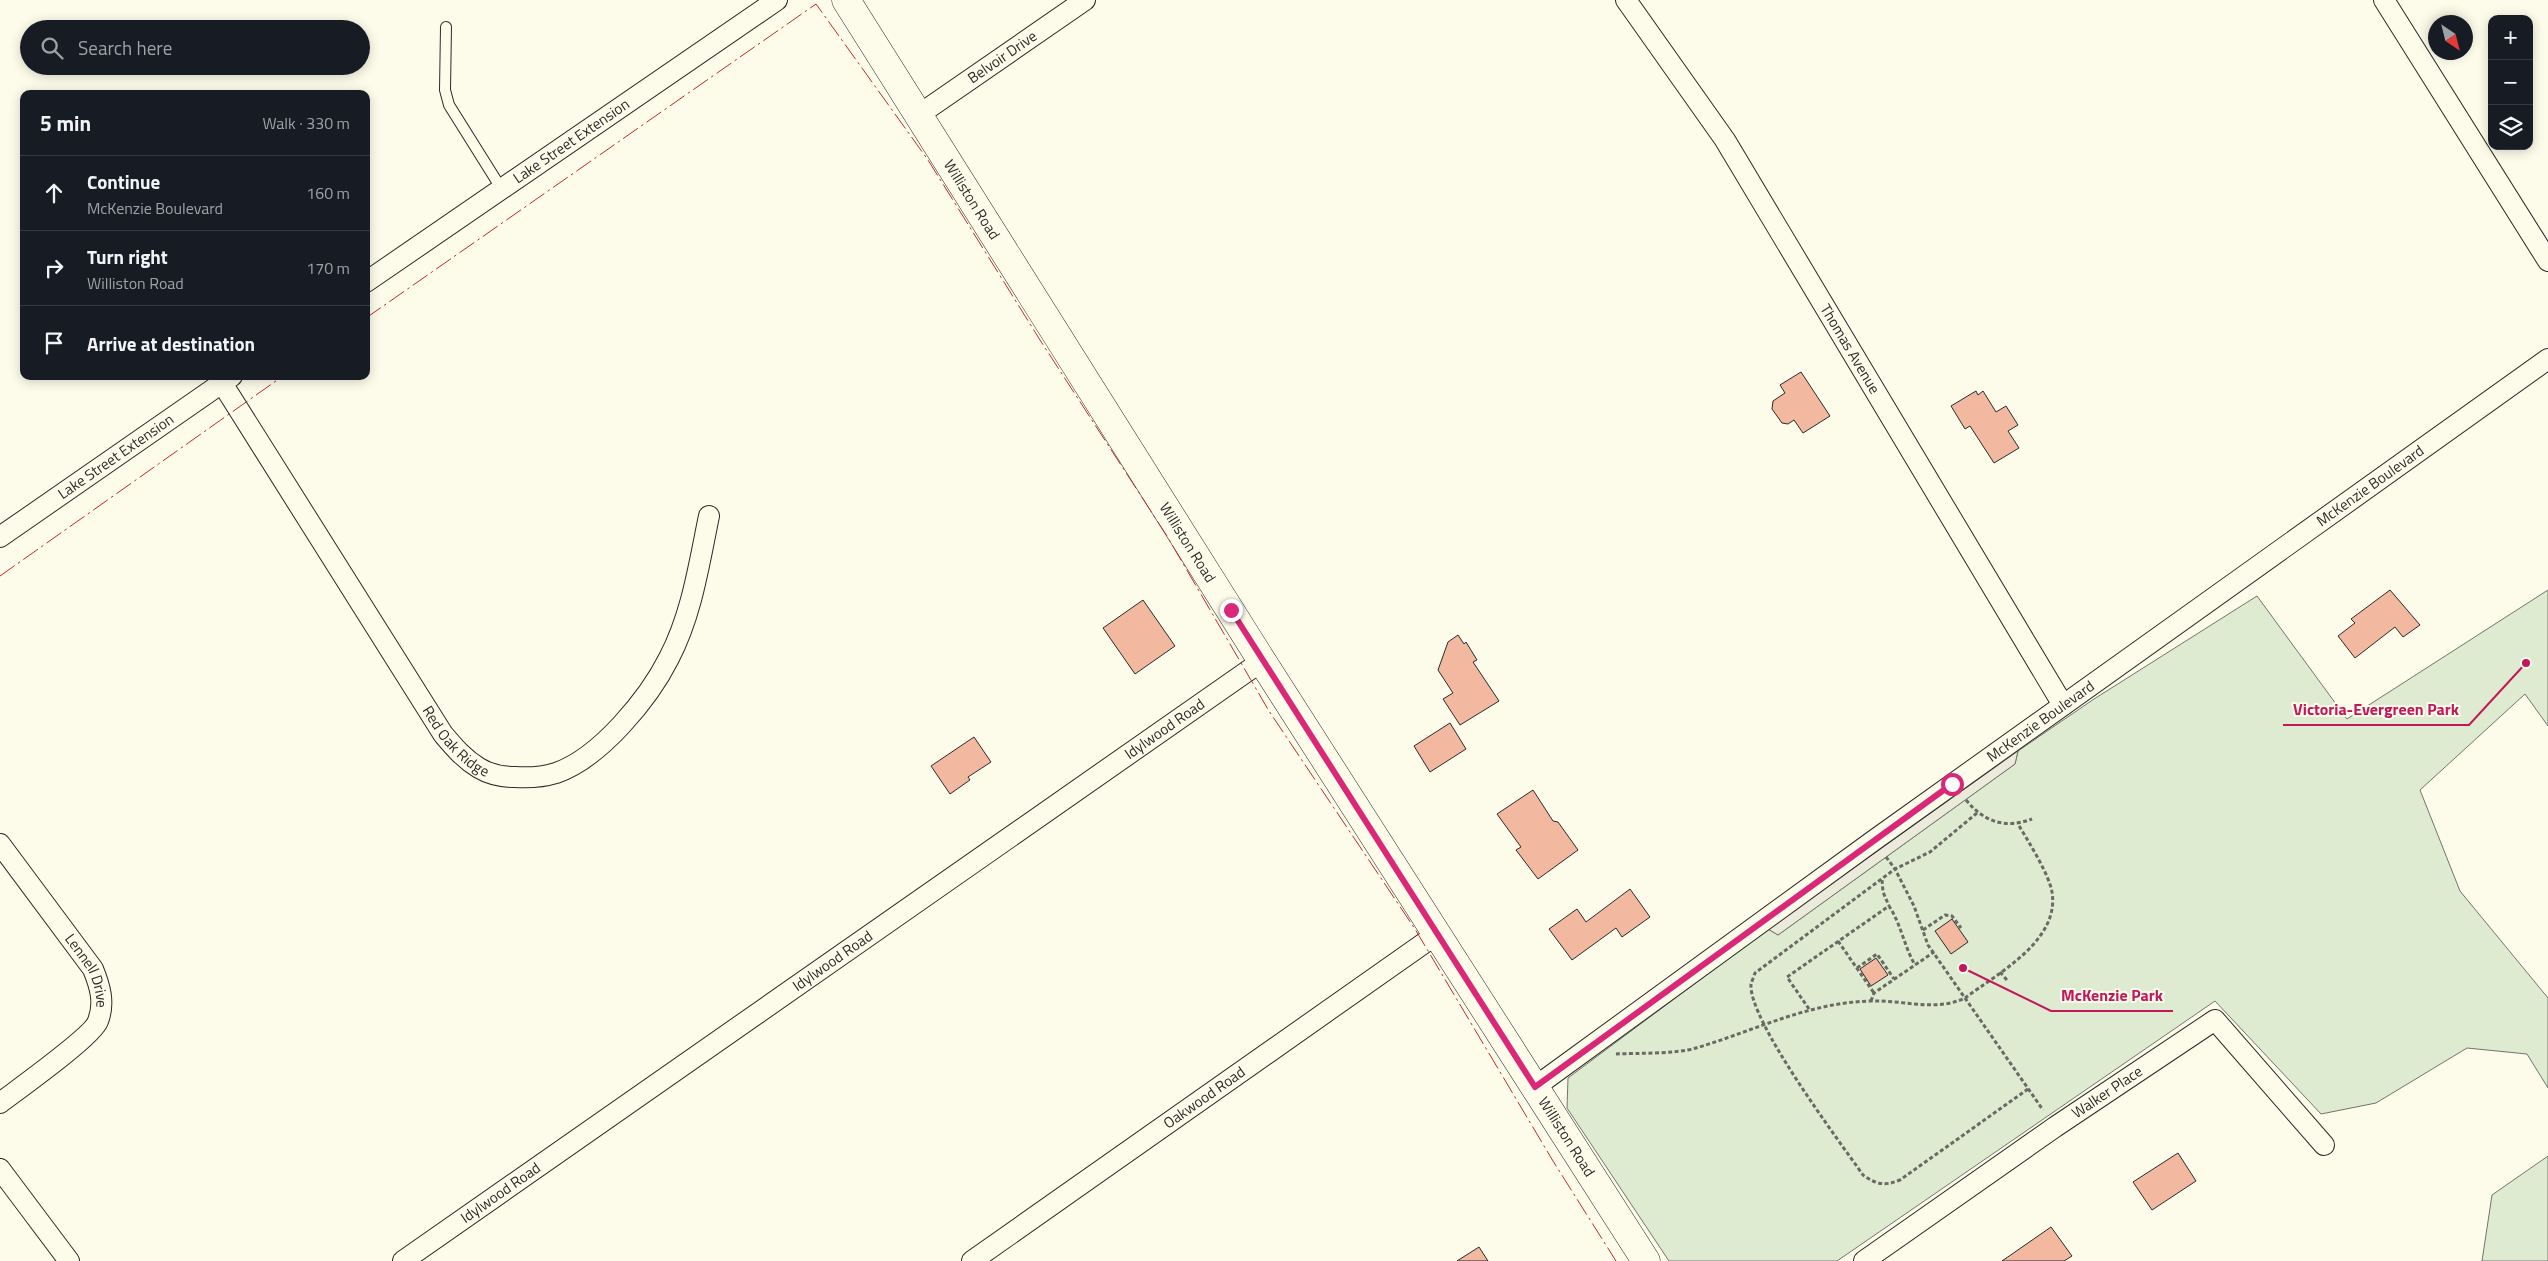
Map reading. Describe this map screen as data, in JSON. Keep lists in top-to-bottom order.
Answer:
{
  "streets": {
    "main road": ["Williston Road"],
    "street": [
      "Belvoir Drive",
      "Lake Street Extension",
      "Thomas Avenue",
      "McKenzie Boulevard",
      "Idylwood Road",
      "Red Oak Ridge",
      "Lennell Drive",
      "Walker Place",
      "Oakwood Road"
    ]
  },
  "crossings": [
    ["Belvoir Drive", "Williston Road"],
    ["Lake Street Extension", "Red Oak Ridge"],
    ["Williston Road", "McKenzie Boulevard"],
    ["Williston Road", "Idylwood Road"],
    ["Williston Road", "Oakwood Road"],
    ["Thomas Avenue", "McKenzie Boulevard"]
  ],
  "places": ["Victoria-Evergreen Park", "McKenzie Park"],
  "north": "bottom right",
  "page": {
    "map_buttons": ["+", "−"],
    "search": "Search here",
    "heading": ["5 min", "Walk · 330 m"],
    "list": [
      ["Continue", "McKenzie Boulevard", "160 m"],
      ["Turn right", "Williston Road", "170 m"],
      "Arrive at destination"
    ]
  }
}
